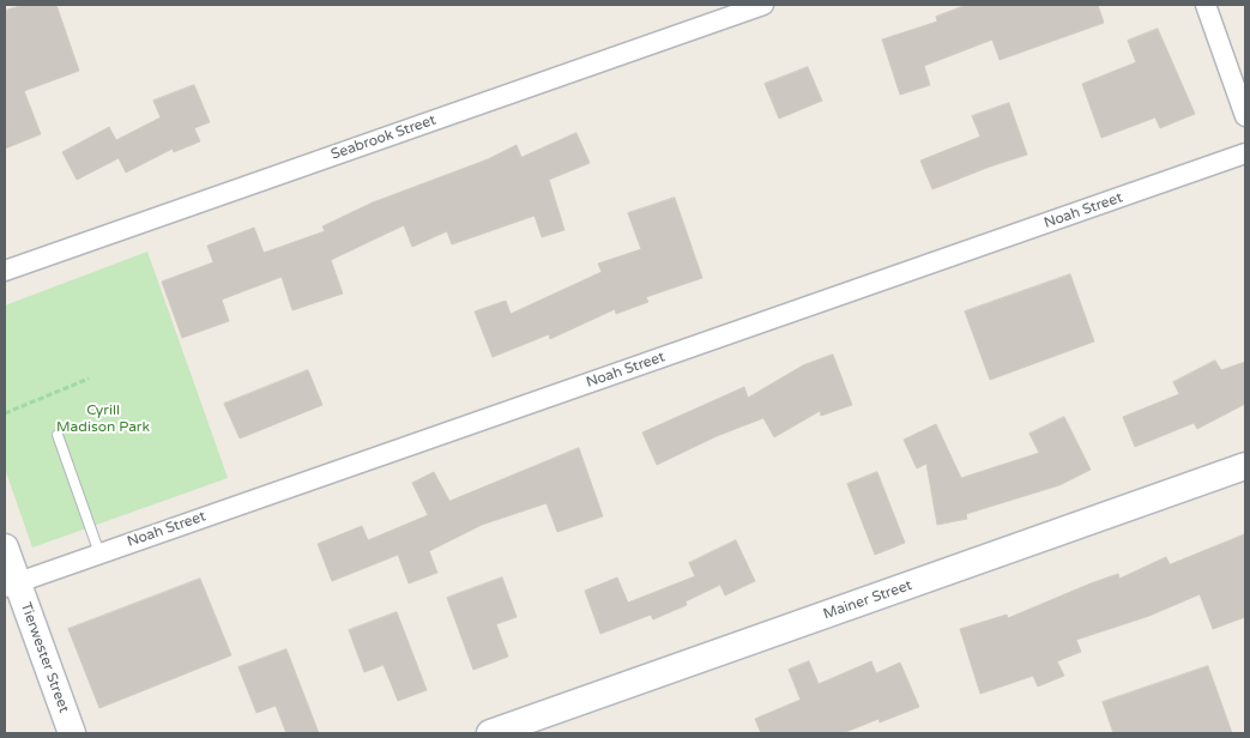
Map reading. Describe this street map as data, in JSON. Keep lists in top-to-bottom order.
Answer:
{
  "streets": {
    "street": [
      "Seabrook Street",
      "Noah Street",
      "Mainer Street",
      "Tierwester Street"
    ]
  },
  "crossings": [
    ["Noah Street", "Tierwester Street"]
  ],
  "parks": ["Cyrill Madison Park"]
}
